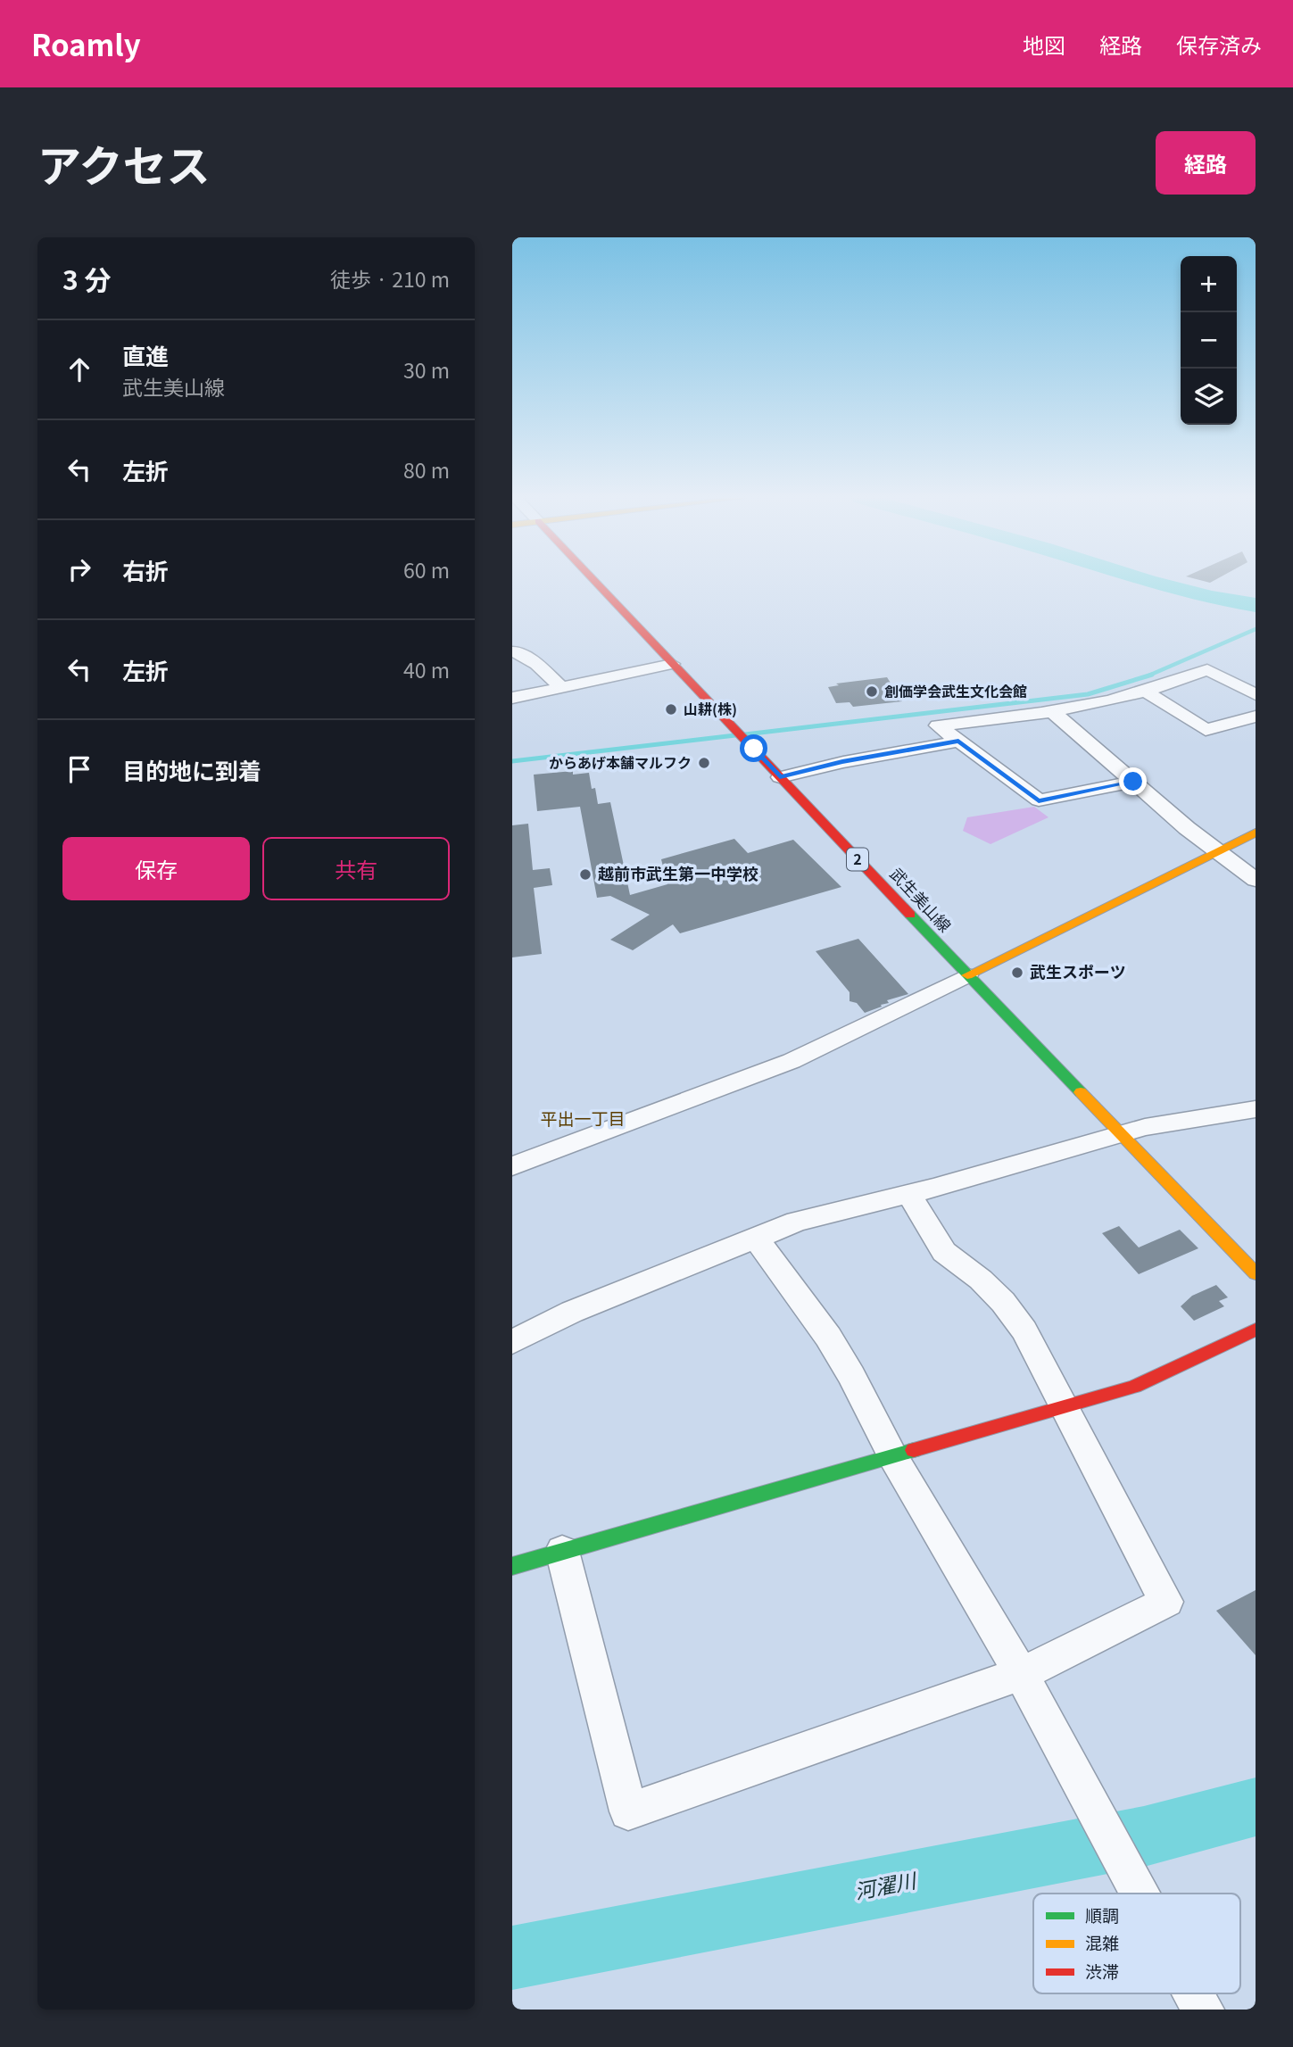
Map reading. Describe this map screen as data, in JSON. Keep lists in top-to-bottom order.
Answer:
{
  "streets": {
    "main road": ["2", "武生美山線"]
  },
  "districts": ["平出一丁目"],
  "water": ["河濯川"],
  "places": [
    "創価学会武生文化会館",
    "山耕(株)",
    "からあげ本舗マルフク",
    "越前市武生第一中学校",
    "武生スポーツ"
  ],
  "legend": ["順調", "混雑", "渋滞"],
  "page": {
    "header": "Roamly",
    "nav": ["地図", "経路", "保存済み"],
    "title": "アクセス",
    "buttons": [
      "経路",
      ["保存", "共有"]
    ],
    "heading": ["3 分", "徒歩 · 210 m"],
    "map_buttons": ["+", "−"],
    "list": [
      ["直進", "武生美山線", "30 m"],
      ["左折", "80 m"],
      ["右折", "60 m"],
      ["左折", "40 m"],
      "目的地に到着"
    ]
  }
}
